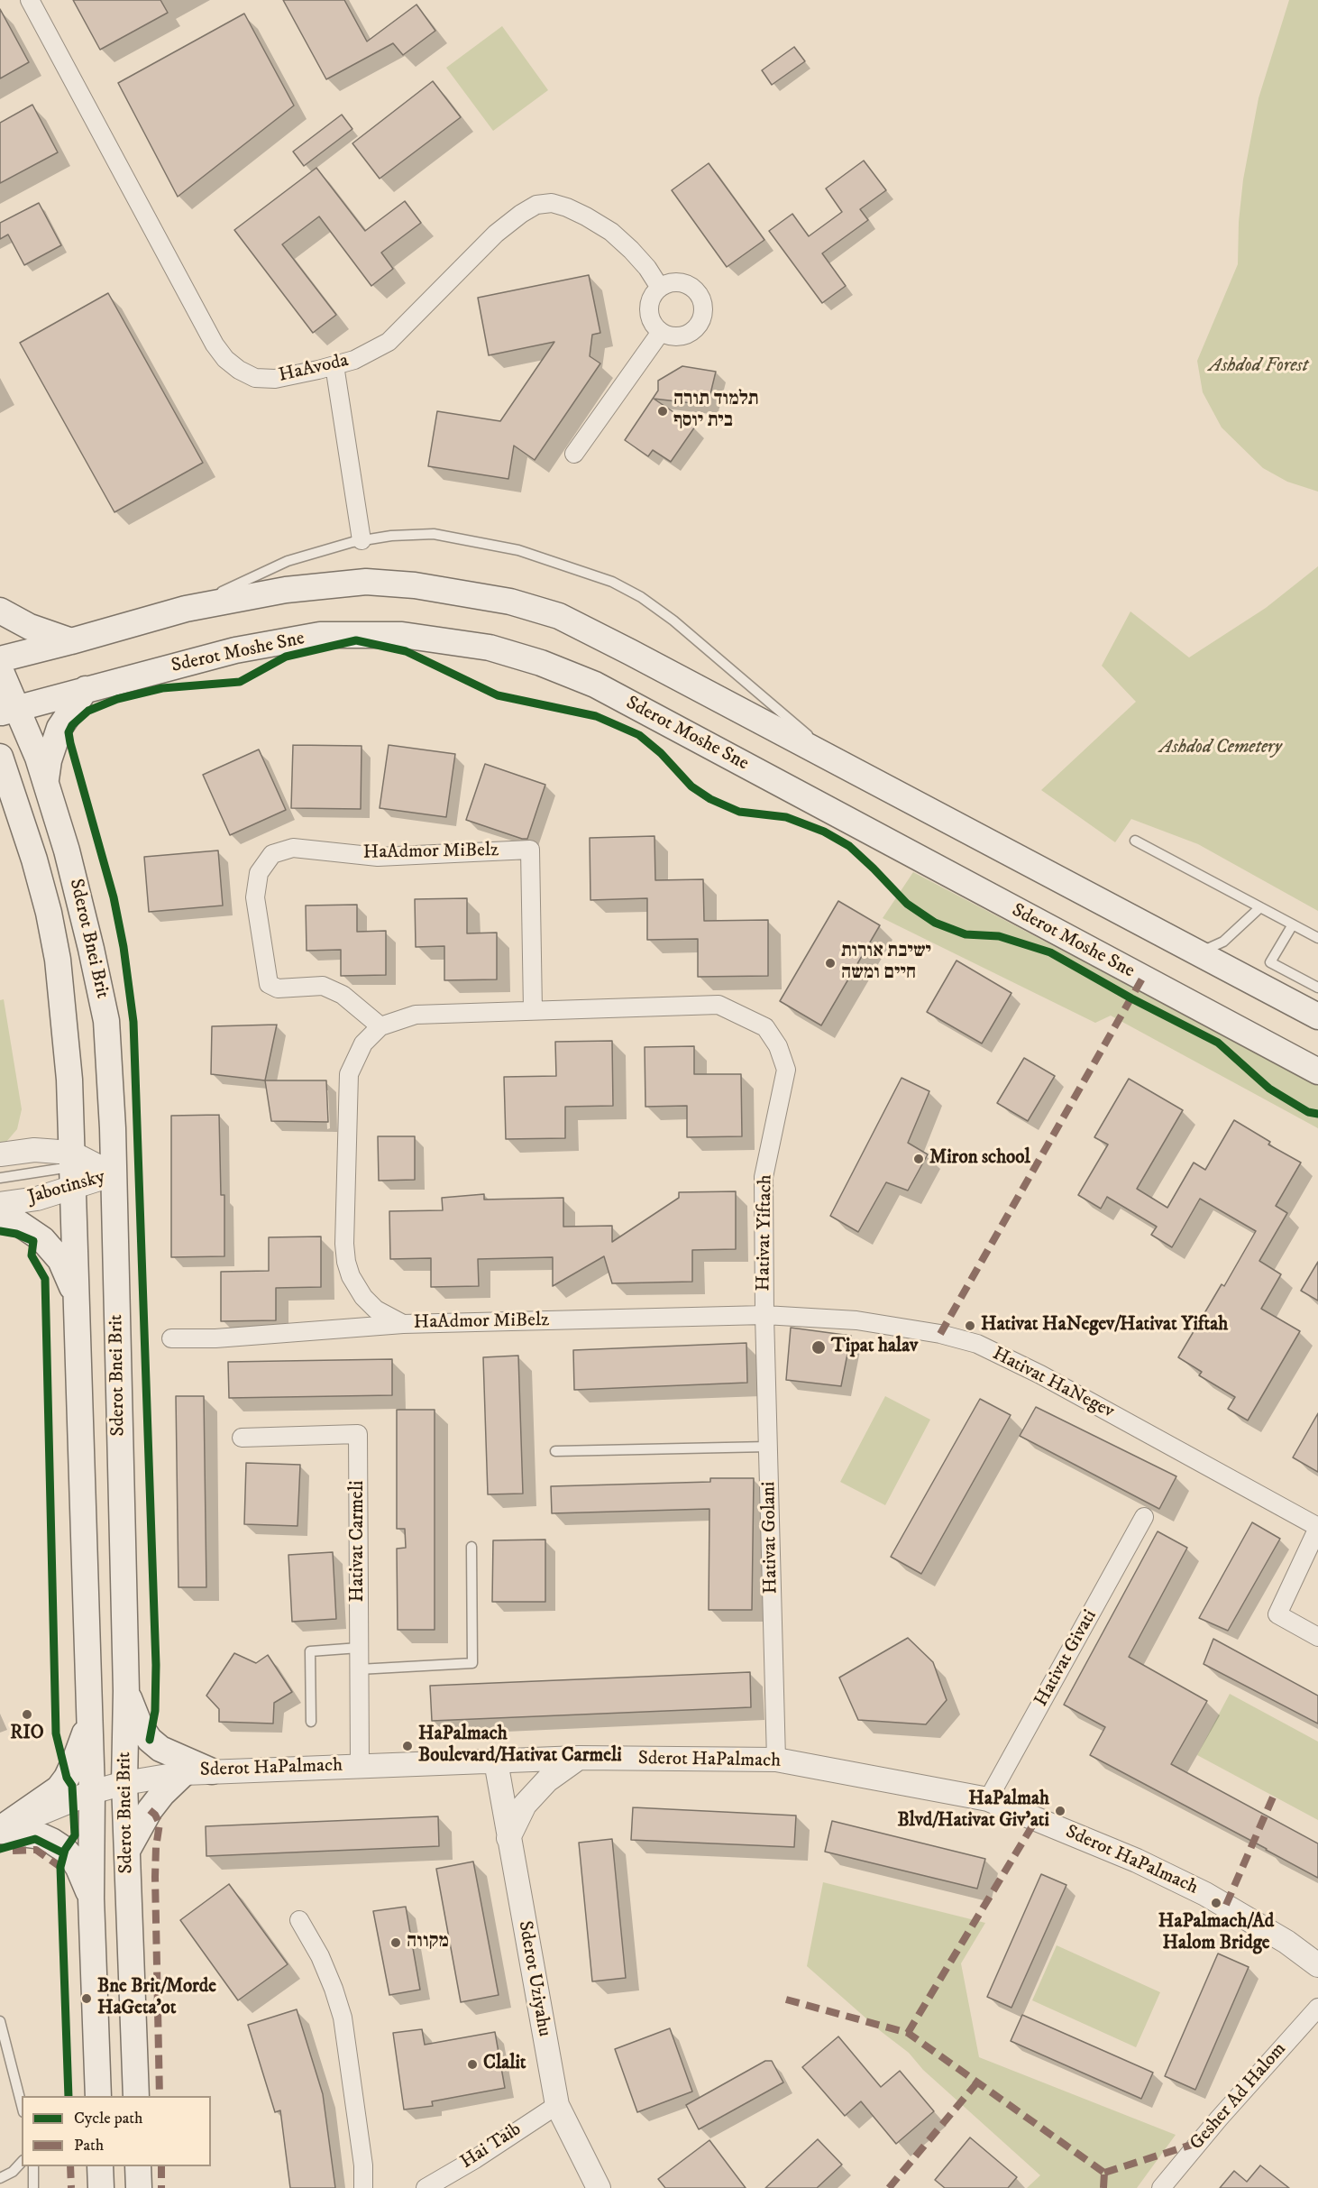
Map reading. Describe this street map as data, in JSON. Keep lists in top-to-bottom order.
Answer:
{
  "streets": {
    "main road": ["Sderot Moshe Sne", "Sderot Bnei Brit"],
    "street": [
      "HaAvoda",
      "HaAdmor MiBelz",
      "Jabotinsky",
      "Hativat Yiftach",
      "Hativat HaNegev",
      "Hativat Golani",
      "Hativat Carmeli",
      "Hativat Givati",
      "Sderot HaPalmach",
      "Sderot Uziyahu",
      "Gesher Ad Halom",
      "Hai Taib"
    ]
  },
  "crossings": [
    ["Sderot Moshe Sne", "Sderot Bnei Brit"],
    ["HaAdmor MiBelz", "Hativat Yiftach"],
    ["HaAdmor MiBelz", "Hativat HaNegev"],
    ["HaAdmor MiBelz", "Hativat Golani"],
    ["Sderot Bnei Brit", "Jabotinsky"],
    ["Sderot Bnei Brit", "Sderot HaPalmach"],
    ["Hativat Yiftach", "Hativat HaNegev"],
    ["Hativat Yiftach", "Hativat Golani"],
    ["Hativat HaNegev", "Hativat Golani"],
    ["Hativat Golani", "Sderot HaPalmach"],
    ["Hativat Carmeli", "Sderot HaPalmach"],
    ["Hativat Givati", "Sderot HaPalmach"],
    ["Sderot HaPalmach", "Sderot Uziyahu"],
    ["Sderot Uziyahu", "Hai Taib"]
  ],
  "parks": ["Ashdod Forest", "Ashdod Cemetery"],
  "places": [
    "תלמוד תורה בית יוסף",
    "ישיבת אורות חיים ומשה",
    "Miron school",
    "Hativat HaNegev/Hativat Yiftah",
    "Tipat halav",
    "RIO",
    "HaPalmach Boulevard/Hativat Carmeli",
    "HaPalmah Blvd/Hativat Giv'ati",
    "HaPalmach/Ad Halom Bridge",
    "מקווה",
    "Bne Brit/Morde HaGeta'ot",
    "Clalit"
  ],
  "legend": ["Cycle path", "Path"]
}
